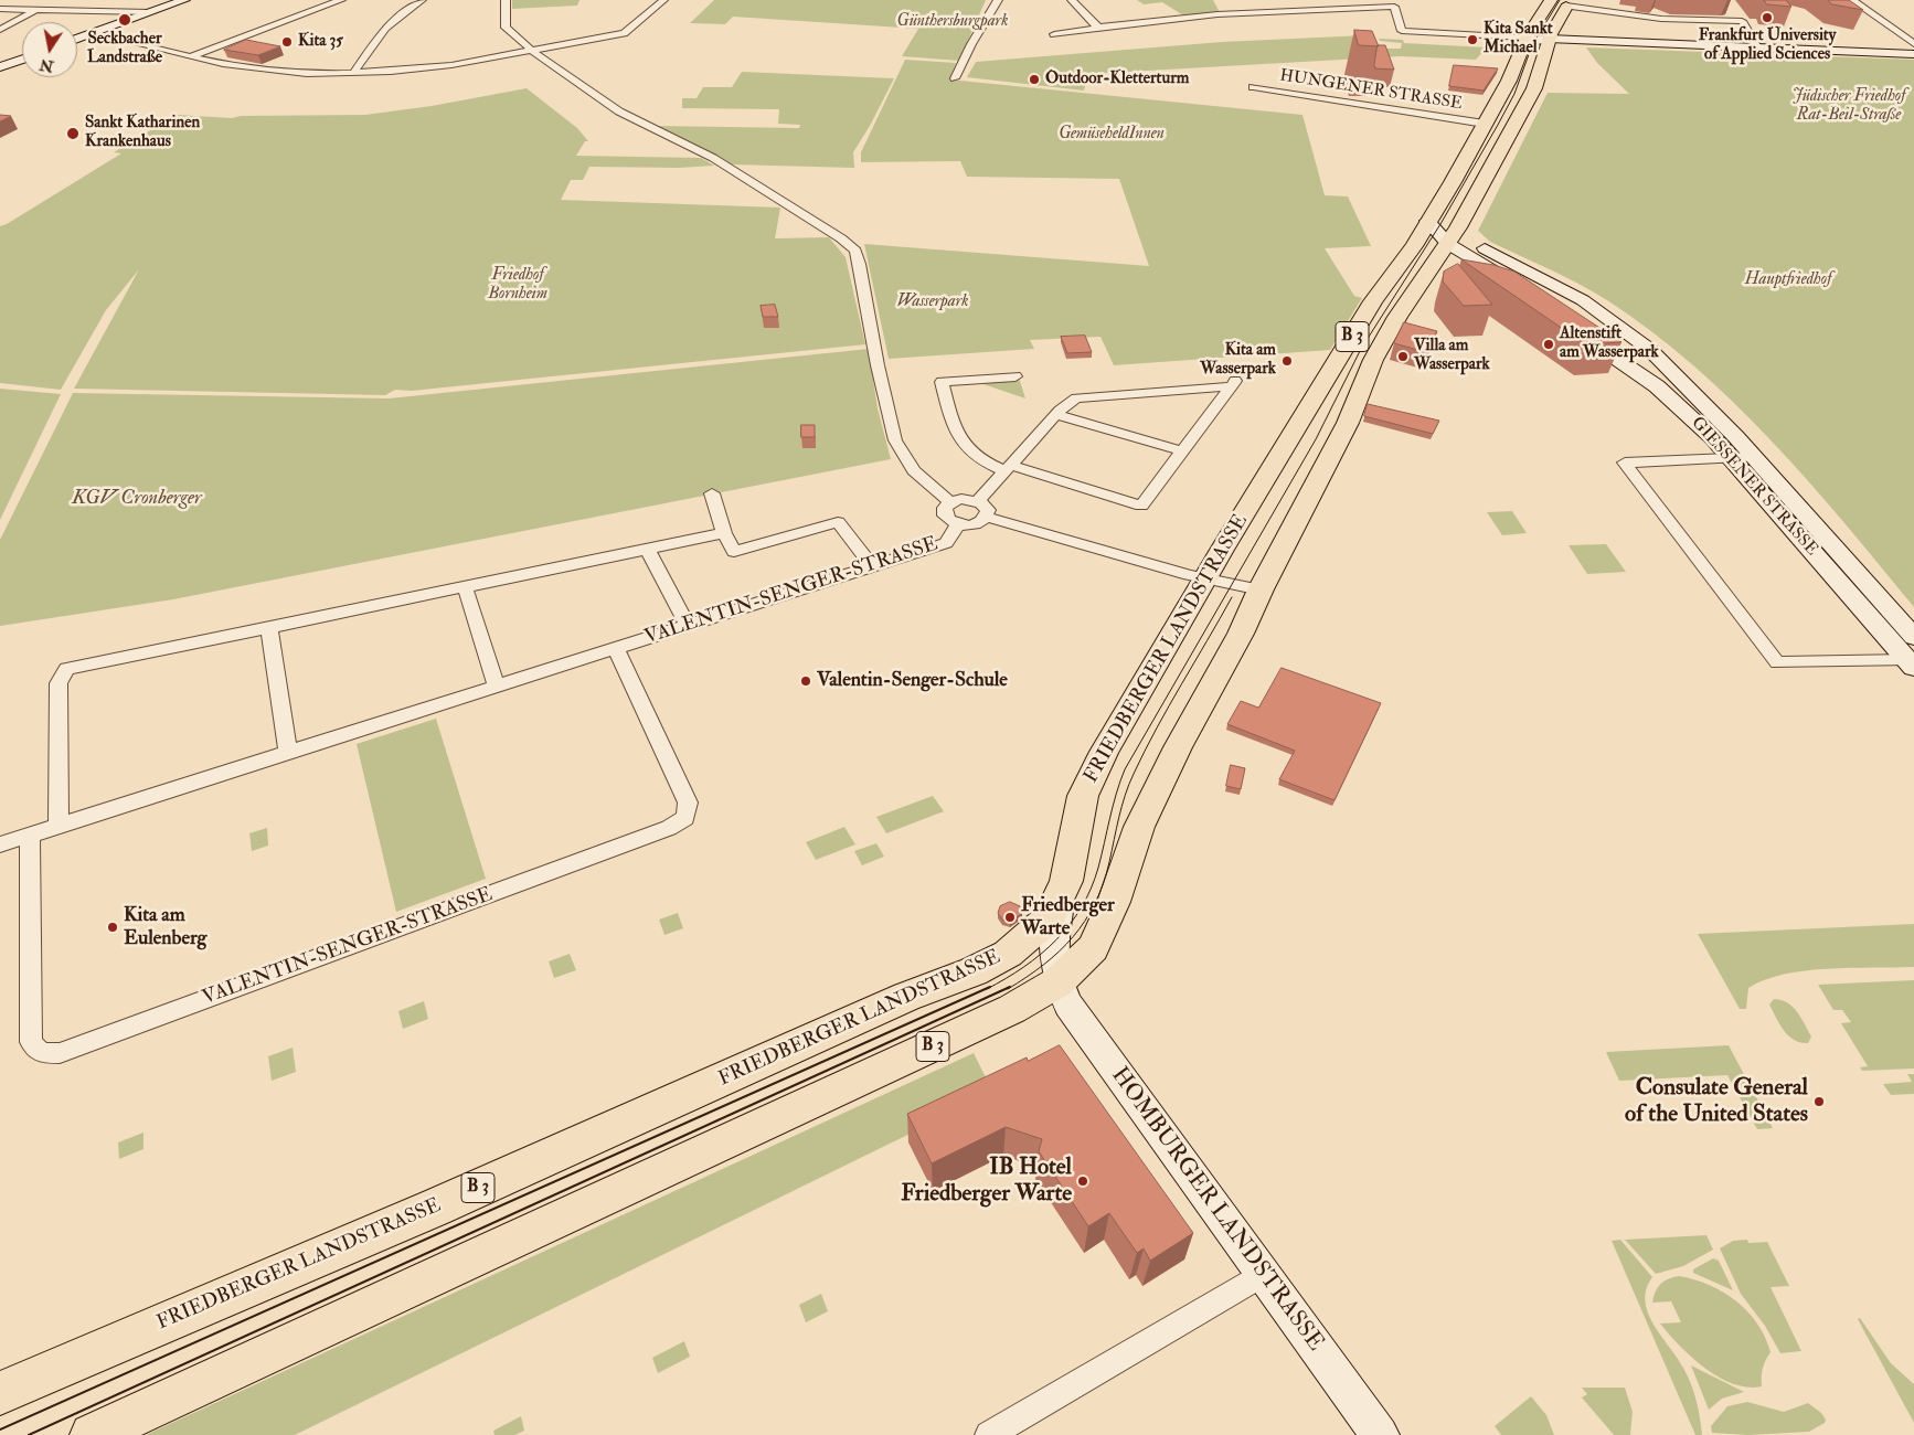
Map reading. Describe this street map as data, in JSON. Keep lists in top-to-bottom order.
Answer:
{
  "streets": {
    "main road": [
      "B 3",
      "GIESSENER STRASSE",
      "FRIEDBERGER LANDSTRASSE",
      "HOMBURGER LANDSTRASSE"
    ],
    "street": ["HUNGENER STRASSE", "VALENTIN-SENGER-STRASSE"]
  },
  "crossings": [
    ["HUNGENER STRASSE", "FRIEDBERGER LANDSTRASSE"],
    ["GIESSENER STRASSE", "FRIEDBERGER LANDSTRASSE"],
    ["FRIEDBERGER LANDSTRASSE", "HOMBURGER LANDSTRASSE"]
  ],
  "parks": [
    "Günthersburgpark",
    "Jüdischer Friedhof Rat-Beil-Straße",
    "GemüseheldInnen",
    "Friedhof Bornheim",
    "Hauptfriedhof",
    "Wasserpark",
    "KGV Cronberger"
  ],
  "places": [
    "Frankfurt University of Applied Sciences",
    "Seckbacher Landstraße",
    "Kita Sankt Michael",
    "Kita 35",
    "Outdoor-Kletterturm",
    "Sankt Katharinen Krankenhaus",
    "Altenstift am Wasserpark",
    "Villa am Wasserpark",
    "Kita am Wasserpark",
    "Valentin-Senger-Schule",
    "Friedberger Warte",
    "Kita am Eulenberg",
    "Consulate General of the United States",
    "IB Hotel Friedberger Warte"
  ],
  "north": "bottom"
}
